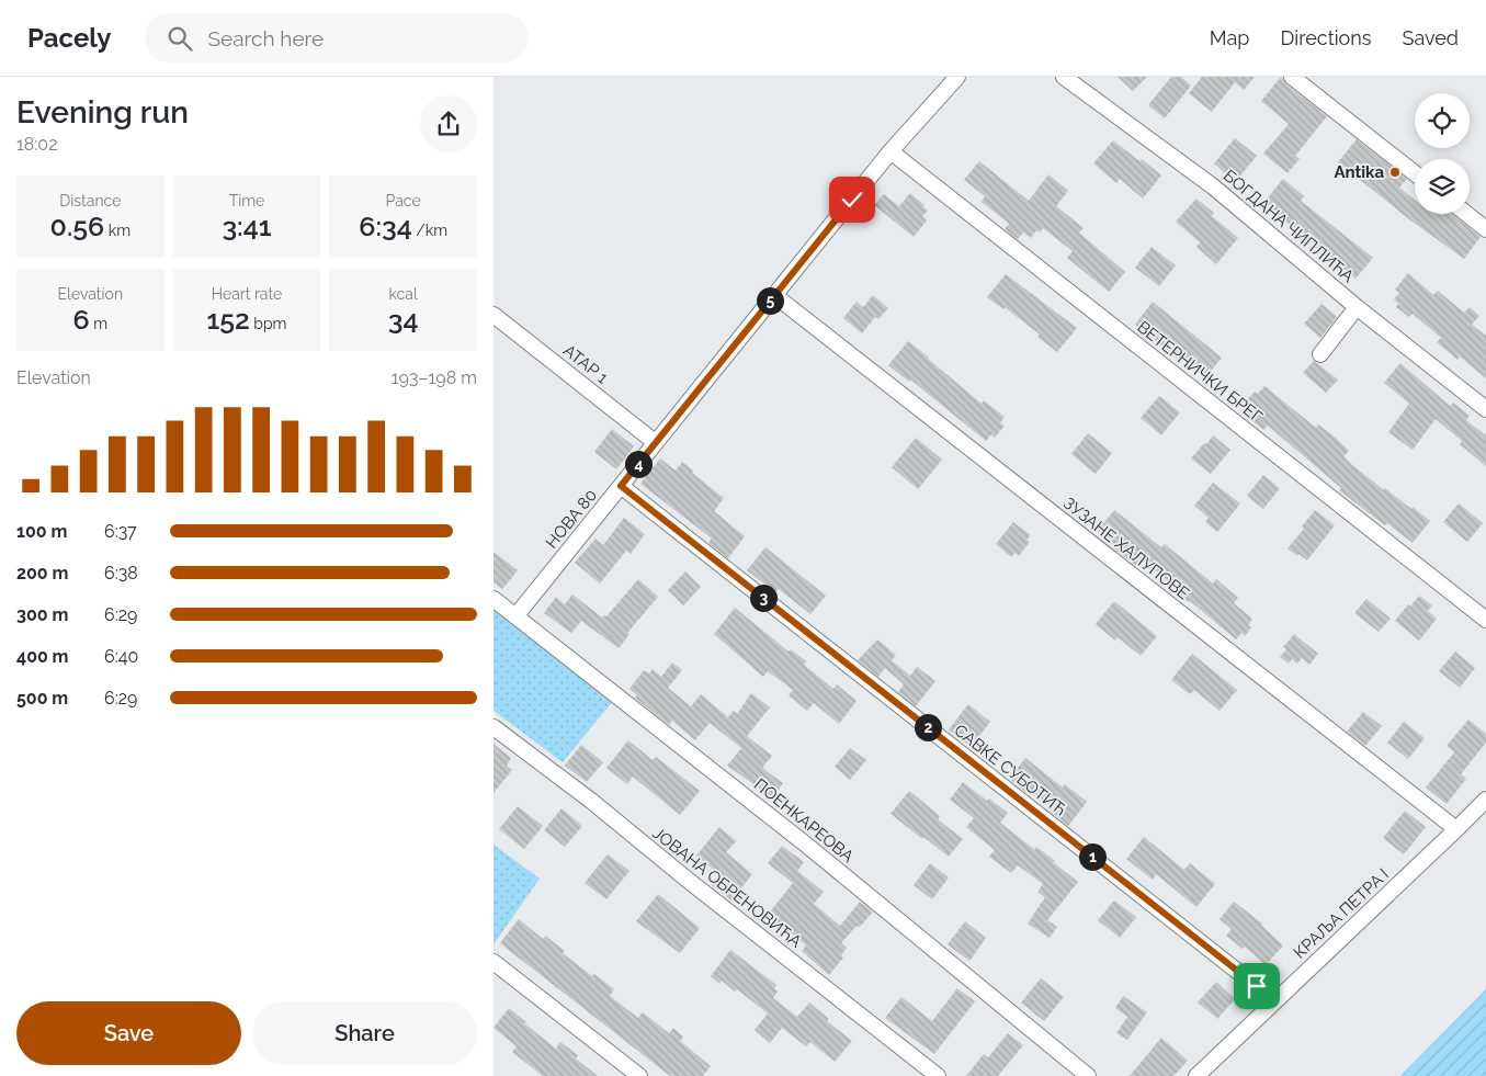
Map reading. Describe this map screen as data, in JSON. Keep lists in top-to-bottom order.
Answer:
{
  "streets": {
    "street": [
      "БОГДАНА ЧИПЛИЋА",
      "АТАР 1",
      "ВЕТЕРНИЧКИ БРЕГ",
      "НОВА 80",
      "ЗУЗАНЕ ХАЛУПОВЕ",
      "САВКЕ СУБОТИЋ",
      "ПОЕНКАРЕОВА",
      "ЈОВАНА ОБРЕНОВИЋА",
      "КРАЉА ПЕТРА I"
    ]
  },
  "crossings": [
    ["АТАР 1", "НОВА 80"],
    ["ВЕТЕРНИЧКИ БРЕГ", "НОВА 80"],
    ["НОВА 80", "ЗУЗАНЕ ХАЛУПОВЕ"],
    ["НОВА 80", "САВКЕ СУБОТИЋ"],
    ["НОВА 80", "ПОЕНКАРЕОВА"],
    ["ЗУЗАНЕ ХАЛУПОВЕ", "КРАЉА ПЕТРА I"],
    ["САВКЕ СУБОТИЋ", "КРАЉА ПЕТРА I"]
  ],
  "places": ["Antika"],
  "page": {
    "header": "Pacely",
    "search": "Search here",
    "nav": ["Map", "Directions", "Saved"],
    "heading": ["Evening run", "18:02"],
    "stats": [
      ["Distance", "0.56 km"],
      ["Time", "3:41"],
      ["Pace", "6:34 /km"],
      ["Elevation", "6 m"],
      ["Heart rate", "152 bpm"],
      ["kcal", "34"]
    ],
    "pins": [
      "5",
      "4",
      "3",
      "2",
      "1"
    ],
    "chart": ["Elevation", "193–198 m"],
    "list": [
      {
        "name": "100 m",
        "note": "6:37"
      },
      {
        "name": "200 m",
        "note": "6:38"
      },
      {
        "name": "300 m",
        "note": "6:29"
      },
      {
        "name": "400 m",
        "note": "6:40"
      },
      {
        "name": "500 m",
        "note": "6:29"
      }
    ],
    "buttons": ["Save", "Share"]
  }
}
